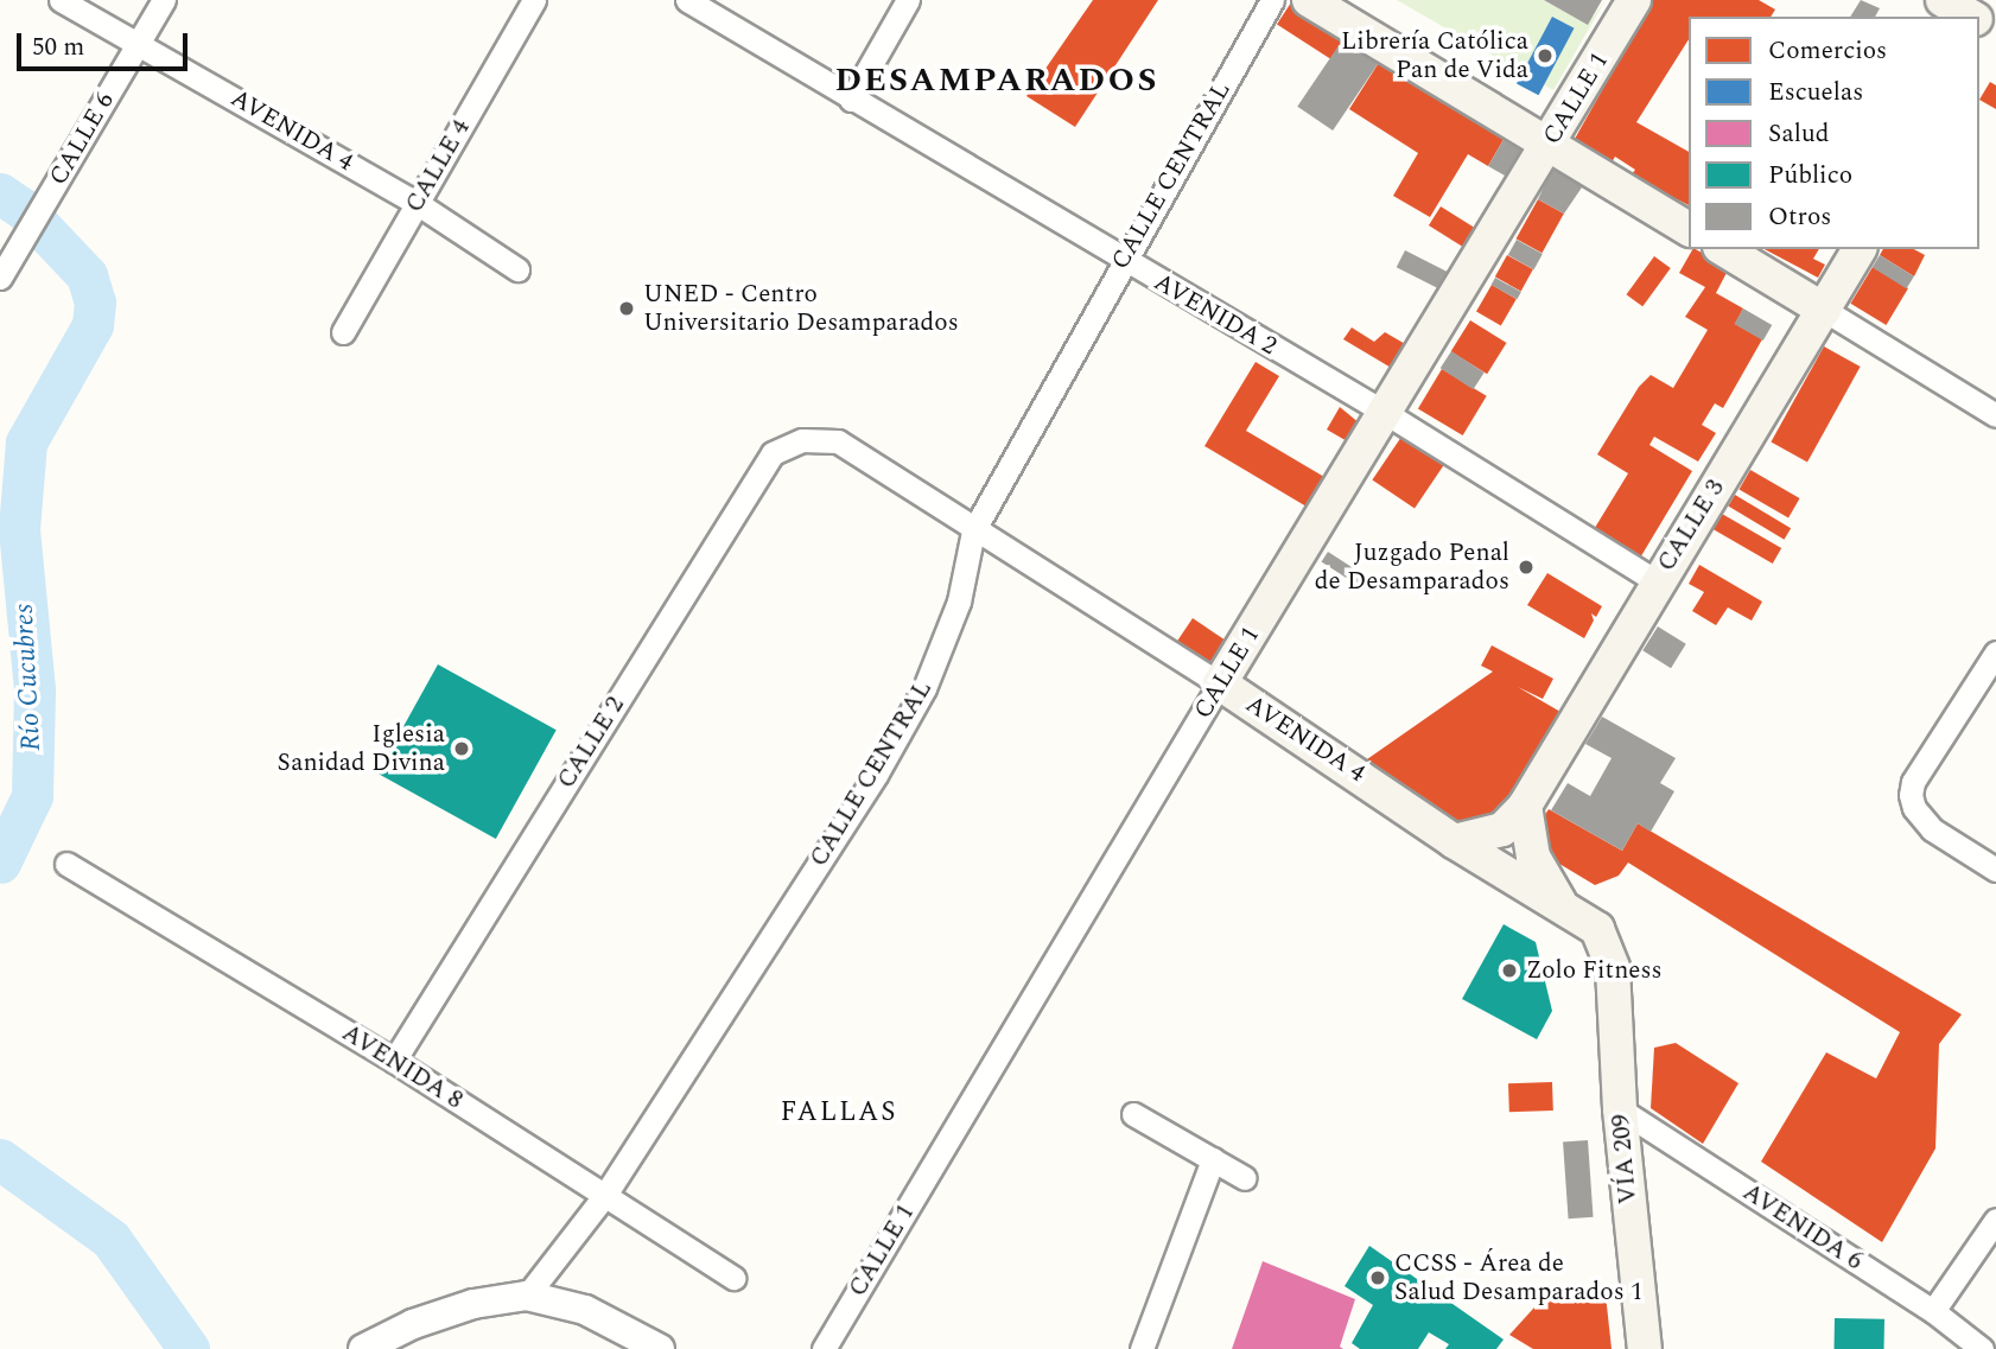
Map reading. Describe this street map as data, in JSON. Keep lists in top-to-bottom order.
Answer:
{
  "streets": {
    "main road": [
      "CALLE 1",
      "AVENIDA 4",
      "CALLE 3",
      "VÍA 209"
    ],
    "street": [
      "CALLE 6",
      "CALLE 4",
      "CALLE CENTRAL",
      "AVENIDA 2",
      "CALLE 2",
      "AVENIDA 8",
      "AVENIDA 6"
    ]
  },
  "crossings": [
    ["CALLE 1", "AVENIDA 4"],
    ["CALLE 1", "AVENIDA 2"],
    ["AVENIDA 4", "CALLE 6"],
    ["AVENIDA 4", "CALLE 4"],
    ["AVENIDA 4", "CALLE CENTRAL"],
    ["AVENIDA 4", "CALLE 3"],
    ["AVENIDA 4", "CALLE 2"],
    ["AVENIDA 4", "VÍA 209"],
    ["CALLE CENTRAL", "AVENIDA 2"],
    ["CALLE CENTRAL", "AVENIDA 8"],
    ["AVENIDA 2", "CALLE 3"],
    ["CALLE 2", "AVENIDA 8"],
    ["VÍA 209", "AVENIDA 6"]
  ],
  "districts": ["DESAMPARADOS", "FALLAS"],
  "water": ["Río Cucubres"],
  "places": [
    "Librería Católica Pan de Vida",
    "UNED - Centro Universitario Desamparados",
    "Juzgado Penal de Desamparados",
    "Iglesia Sanidad Divina",
    "Zolo Fitness",
    "CCSS - Área de Salud Desamparados 1"
  ],
  "legend": [
    "Comercios",
    "Escuelas",
    "Salud",
    "Público",
    "Otros"
  ],
  "scale_bar": "50 m"
}
